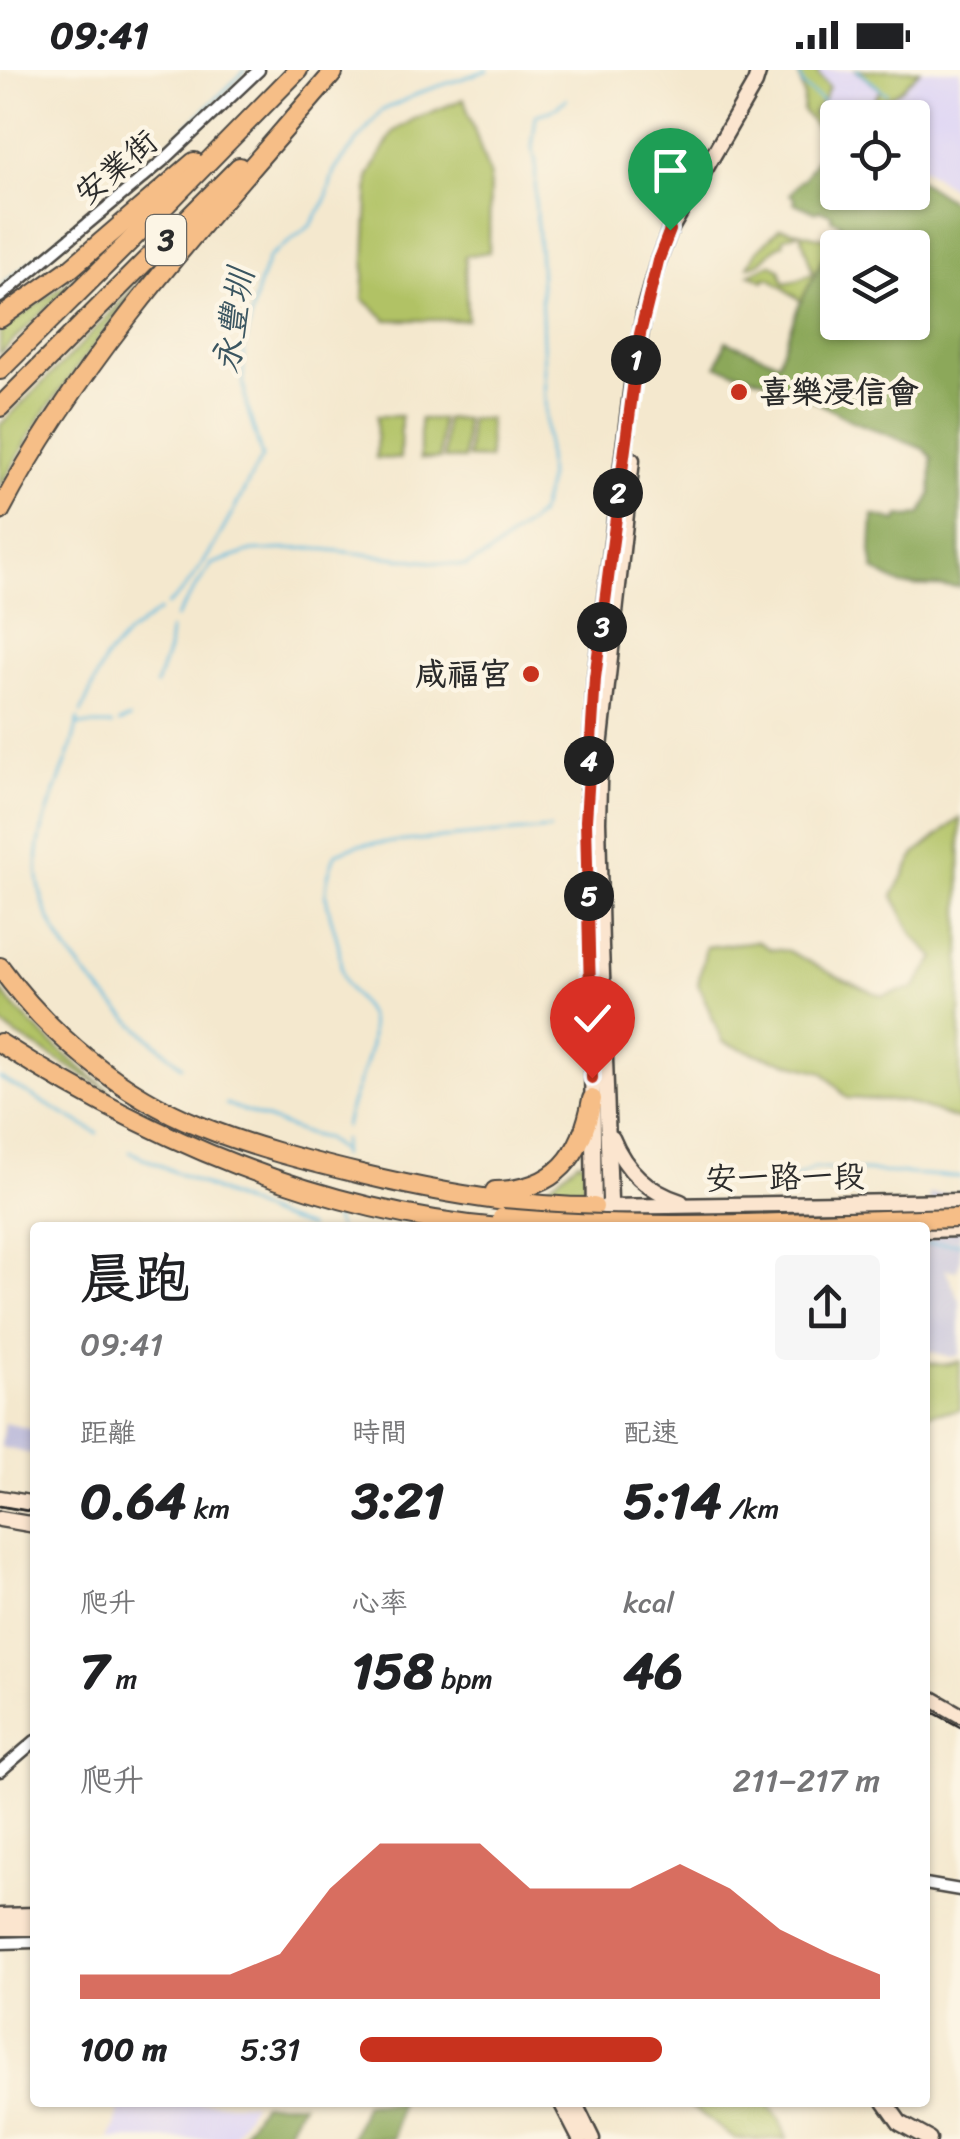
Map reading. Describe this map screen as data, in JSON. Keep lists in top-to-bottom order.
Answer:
{
  "streets": {
    "highway": ["3"],
    "main road": ["安一路一段"],
    "street": ["安業街"]
  },
  "water": ["永豐圳"],
  "places": ["喜樂浸信會", "咸福宮"],
  "page": {
    "status": "09:41",
    "pins": [
      "1",
      "2",
      "3",
      "4",
      "5"
    ],
    "heading": ["晨跑", "09:41"],
    "stats": [
      ["距離", "0.64 km"],
      ["時間", "3:21"],
      ["配速", "5:14 /km"],
      ["爬升", "7 m"],
      ["心率", "158 bpm"],
      ["kcal", "46"]
    ],
    "chart": ["爬升", "211–217 m"],
    "list": [
      {
        "name": "100 m",
        "note": "5:31"
      }
    ]
  }
}
